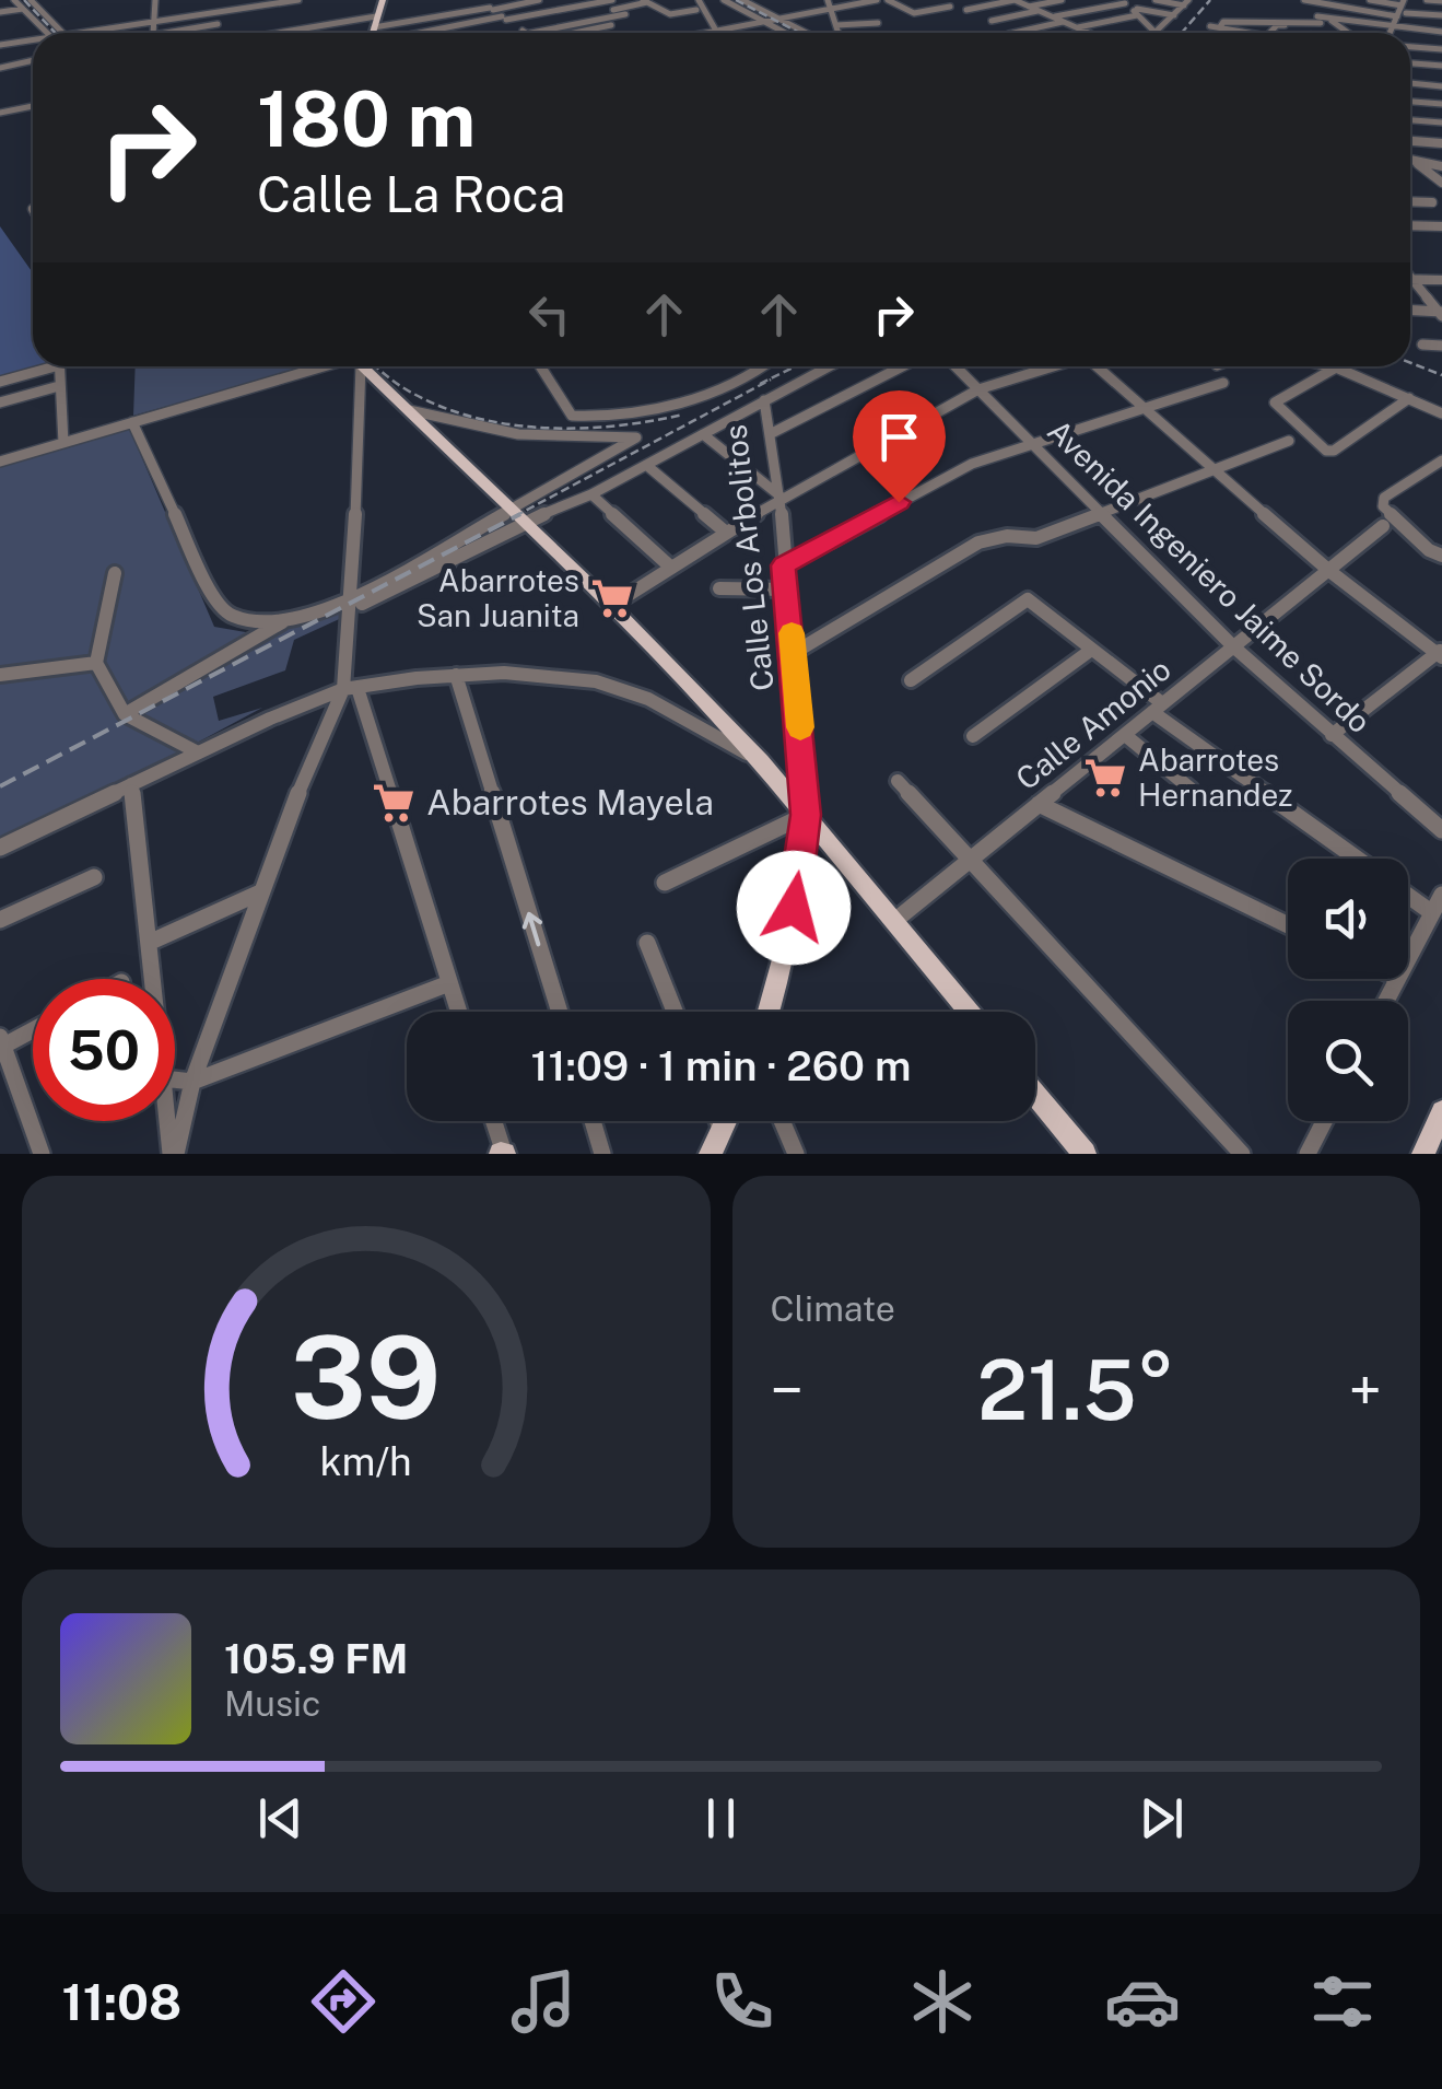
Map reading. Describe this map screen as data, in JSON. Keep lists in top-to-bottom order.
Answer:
{
  "streets": {
    "main road": ["Calle Los Arbolitos"],
    "street": ["Avenida Ingeniero Jaime Sordo", "Calle Amonio"]
  },
  "crossings": [
    ["Avenida Ingeniero Jaime Sordo", "Calle Amonio"]
  ],
  "places": {
    "supermarket": ["Abarrotes San Juanita", "Abarrotes Hernandez", "Abarrotes Mayela"]
  },
  "page": {
    "turn": ["180 m", "Calle La Roca"],
    "limit": "50",
    "trip": "11:09 · 1 min · 260 m",
    "tile": "Climate",
    "heat": ["−", "21.5°", "+"],
    "song": ["105.9 FM", "Music"],
    "tabs": "11:08",
    "gauge": ["39", "km/h"]
  }
}
